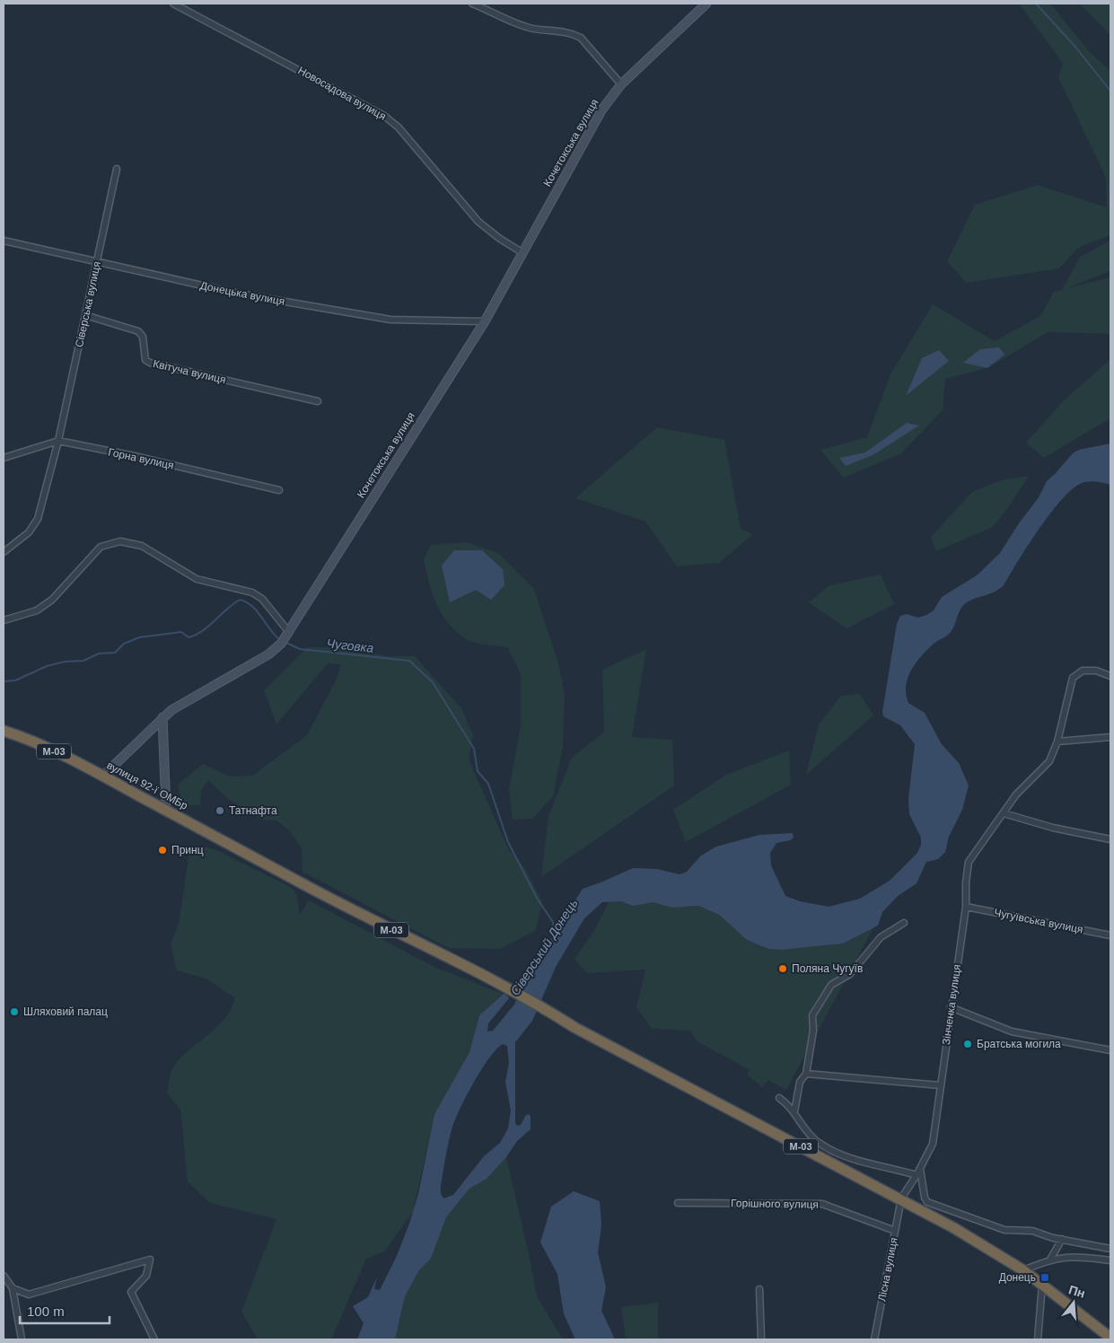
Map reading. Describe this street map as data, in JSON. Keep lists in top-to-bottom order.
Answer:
{
  "streets": {
    "highway": ["М-03", "вулиця 92-ї ОМБр"],
    "main road": ["Кочетокська вулиця"],
    "street": [
      "Новосадова вулиця",
      "Донецька вулиця",
      "Сіверська вулиця",
      "Квітуча вулиця",
      "Горна вулиця",
      "Чугуївська вулиця",
      "Зінченка вулиця",
      "Горішного вулиця",
      "Лісна вулиця"
    ]
  },
  "crossings": [
    ["Новосадова вулиця", "Кочетокська вулиця"],
    ["Кочетокська вулиця", "Донецька вулиця"],
    ["Кочетокська вулиця", "вулиця 92-ї ОМБр"],
    ["Донецька вулиця", "Сіверська вулиця"],
    ["Сіверська вулиця", "Квітуча вулиця"],
    ["Сіверська вулиця", "Горна вулиця"],
    ["М-03", "вулиця 92-ї ОМБр"],
    ["М-03", "Зінченка вулиця"],
    ["М-03", "Лісна вулиця"],
    ["вулиця 92-ї ОМБр", "Зінченка вулиця"],
    ["вулиця 92-ї ОМБр", "Лісна вулиця"],
    ["Чугуївська вулиця", "Зінченка вулиця"],
    ["Зінченка вулиця", "Лісна вулиця"],
    ["Горішного вулиця", "Лісна вулиця"]
  ],
  "water": ["Чуговка", "Сіверський Донець"],
  "places": {
    "other": [
      "Татнафта",
      "Принц",
      "Поляна Чугуїв",
      "Шляховий палац",
      "Братська могила"
    ],
    "transit": ["Донець"]
  },
  "scale_bar": "100 m",
  "north": "top"
}
